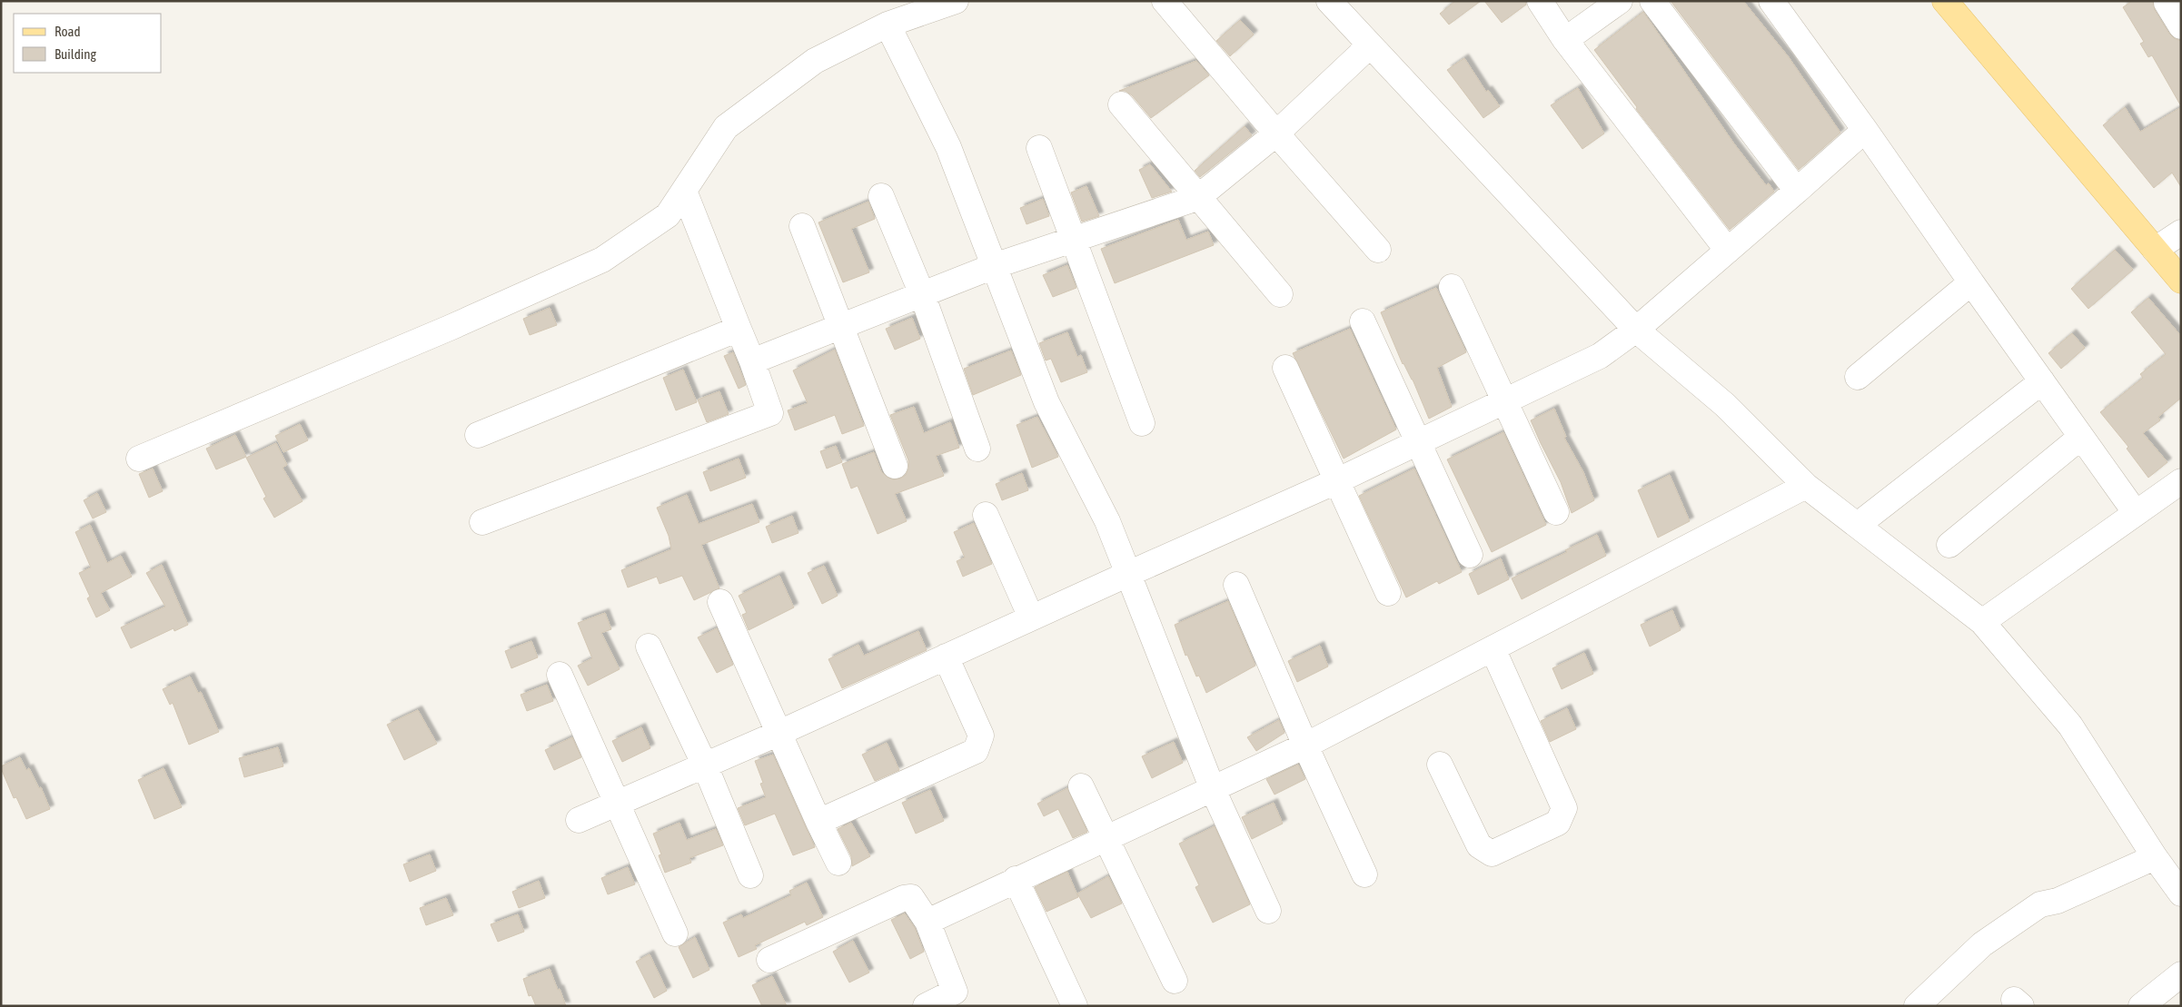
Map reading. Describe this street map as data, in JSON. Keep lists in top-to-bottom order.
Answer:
{
  "legend": ["Road", "Building"]
}
